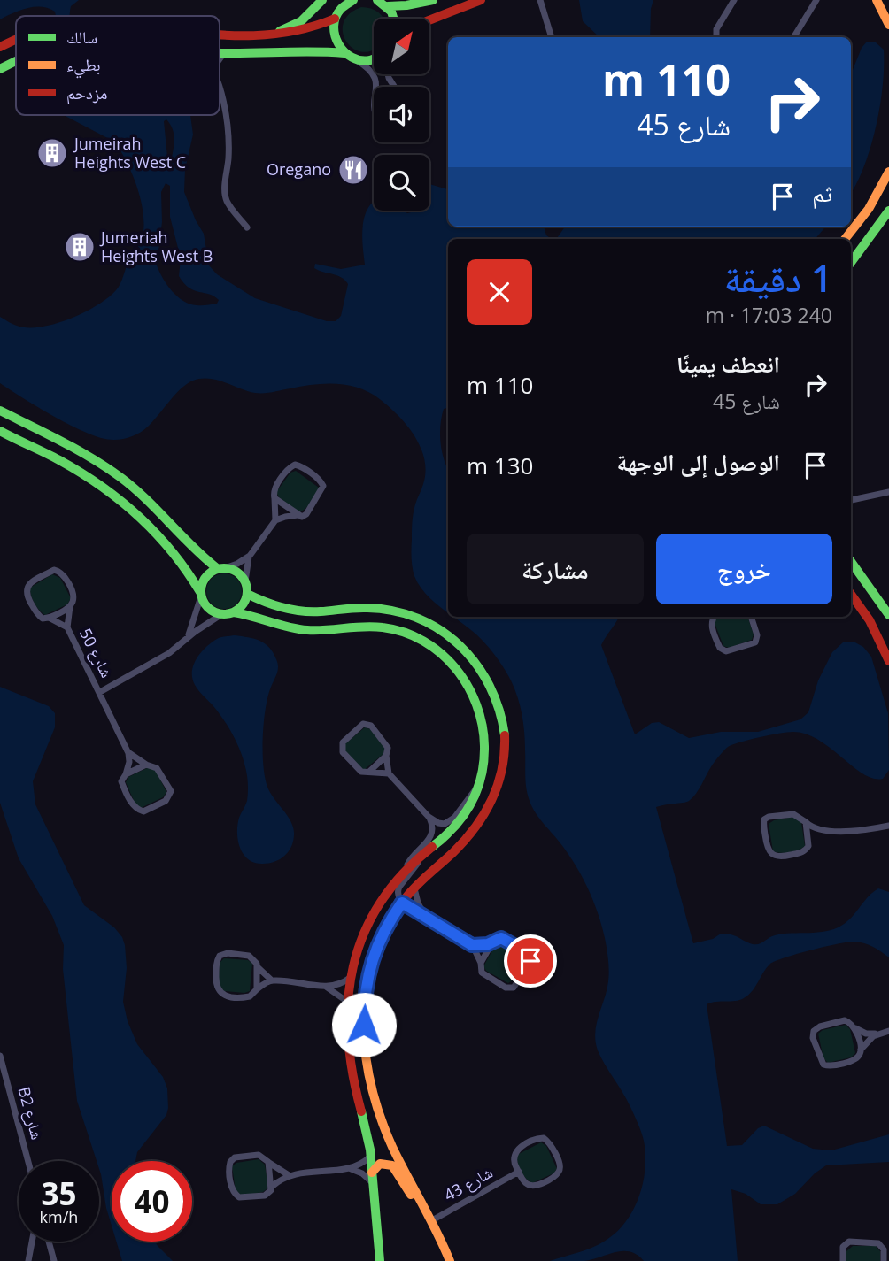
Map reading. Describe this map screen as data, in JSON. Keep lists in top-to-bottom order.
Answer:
{
  "streets": {
    "street": ["شارع 50", "B2 شارع", "شارع 43"]
  },
  "places": {
    "building": ["Jumeirah Heights West C", "Jumeriah Heights West B"],
    "restaurant": ["Oregano"]
  },
  "legend": ["سالك", "بطيء", "مزدحم"],
  "north": "top right",
  "page": {
    "turn": ["110 m", "شارع 45"],
    "then": "ثم",
    "heading": ["1 دقيقة", "240 m · 17:03"],
    "list": [
      {
        "name": "انعطف يمينًا",
        "note": "شارع 45",
        "value": "110 m"
      },
      {
        "name": "الوصول إلى الوجهة",
        "value": "130 m"
      }
    ],
    "buttons": ["خروج", "مشاركة"],
    "speed": "35 km/h",
    "limit": "40"
  }
}
